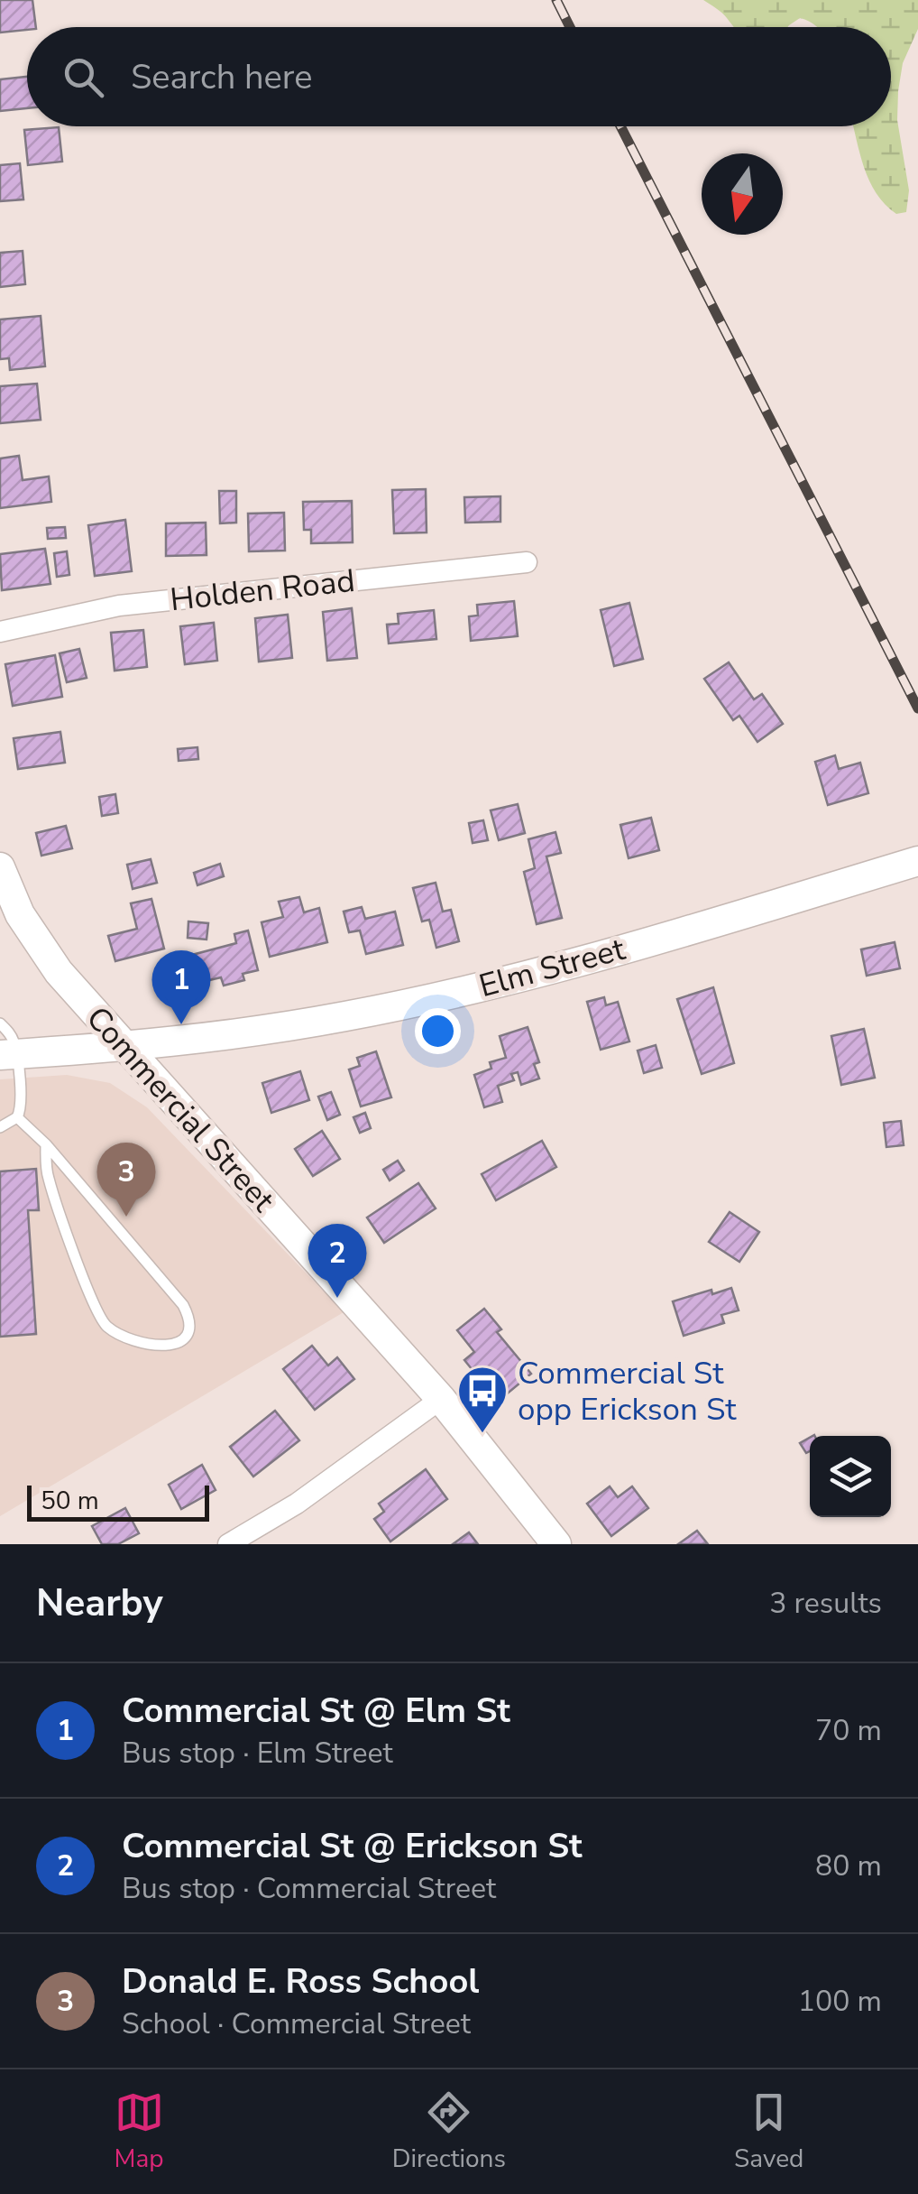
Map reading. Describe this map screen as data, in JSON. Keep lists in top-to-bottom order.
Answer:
{
  "streets": {
    "main road": ["Elm Street", "Commercial Street"],
    "street": ["Holden Road"]
  },
  "crossings": [
    ["Elm Street", "Commercial Street"]
  ],
  "places": {
    "bus stop": ["Commercial St opp Erickson St"]
  },
  "scale_bar": "50 m",
  "north": "bottom",
  "page": {
    "search": "Search here",
    "pins": ["1", "3", "2"],
    "scale": "50 m",
    "heading": ["Nearby", "3 results"],
    "list": [
      {
        "mark": "1",
        "name": "Commercial St @ Elm St",
        "note": "Bus stop · Elm Street",
        "value": "70 m"
      },
      {
        "mark": "2",
        "name": "Commercial St @ Erickson St",
        "note": "Bus stop · Commercial Street",
        "value": "80 m"
      },
      {
        "mark": "3",
        "name": "Donald E. Ross School",
        "note": "School · Commercial Street",
        "value": "100 m"
      }
    ],
    "nav": ["Map", "Directions", "Saved"]
  }
}
